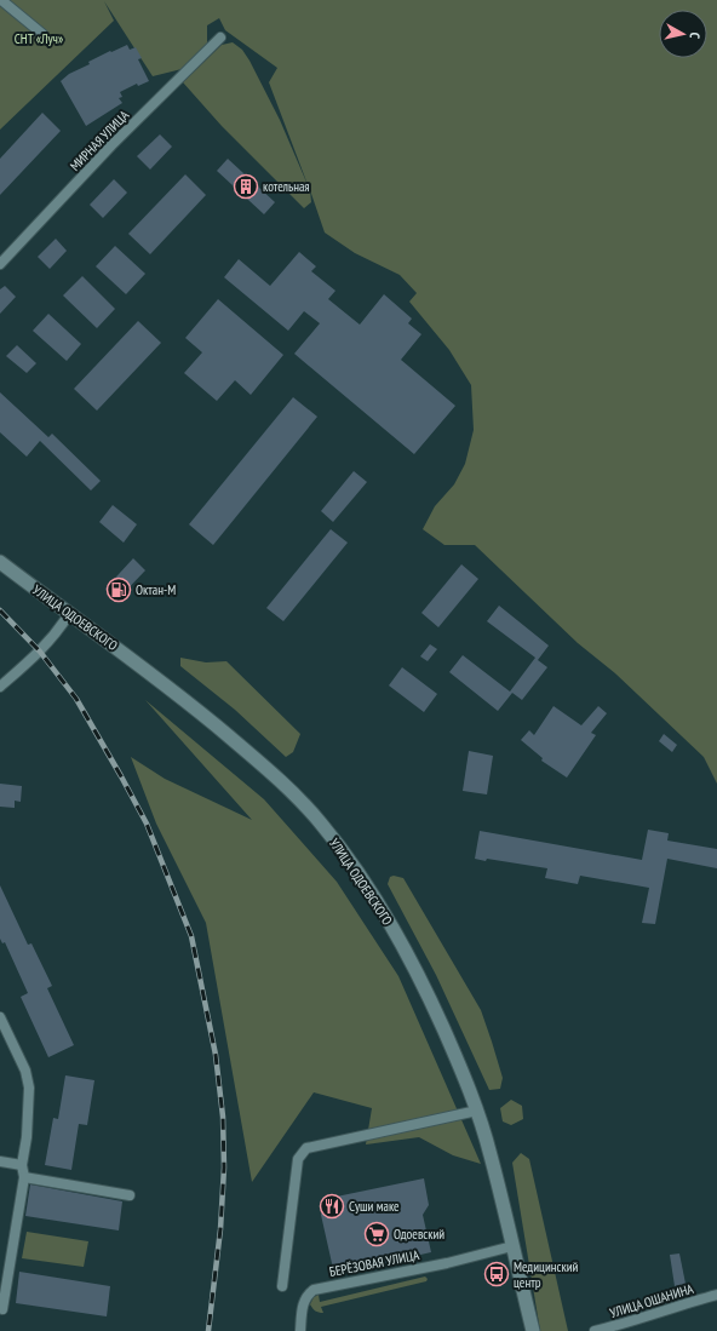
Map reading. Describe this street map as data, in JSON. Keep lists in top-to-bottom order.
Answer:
{
  "streets": {
    "street": [
      "МИРНАЯ УЛИЦА",
      "УЛИЦА ОДОЕВСКОГО",
      "БЕРЁЗОВАЯ УЛИЦА",
      "УЛИЦА ОШАНИНА"
    ]
  },
  "crossings": [
    ["УЛИЦА ОДОЕВСКОГО", "БЕРЁЗОВАЯ УЛИЦА"]
  ],
  "parks": ["СНТ «Луч»"],
  "places": {
    "building": ["котельная"],
    "fuel station": ["Октан-М"],
    "restaurant": ["Суши маке"],
    "supermarket": ["Одоевский"],
    "bus stop": ["Медицинский центр"]
  },
  "north": "right"
}
